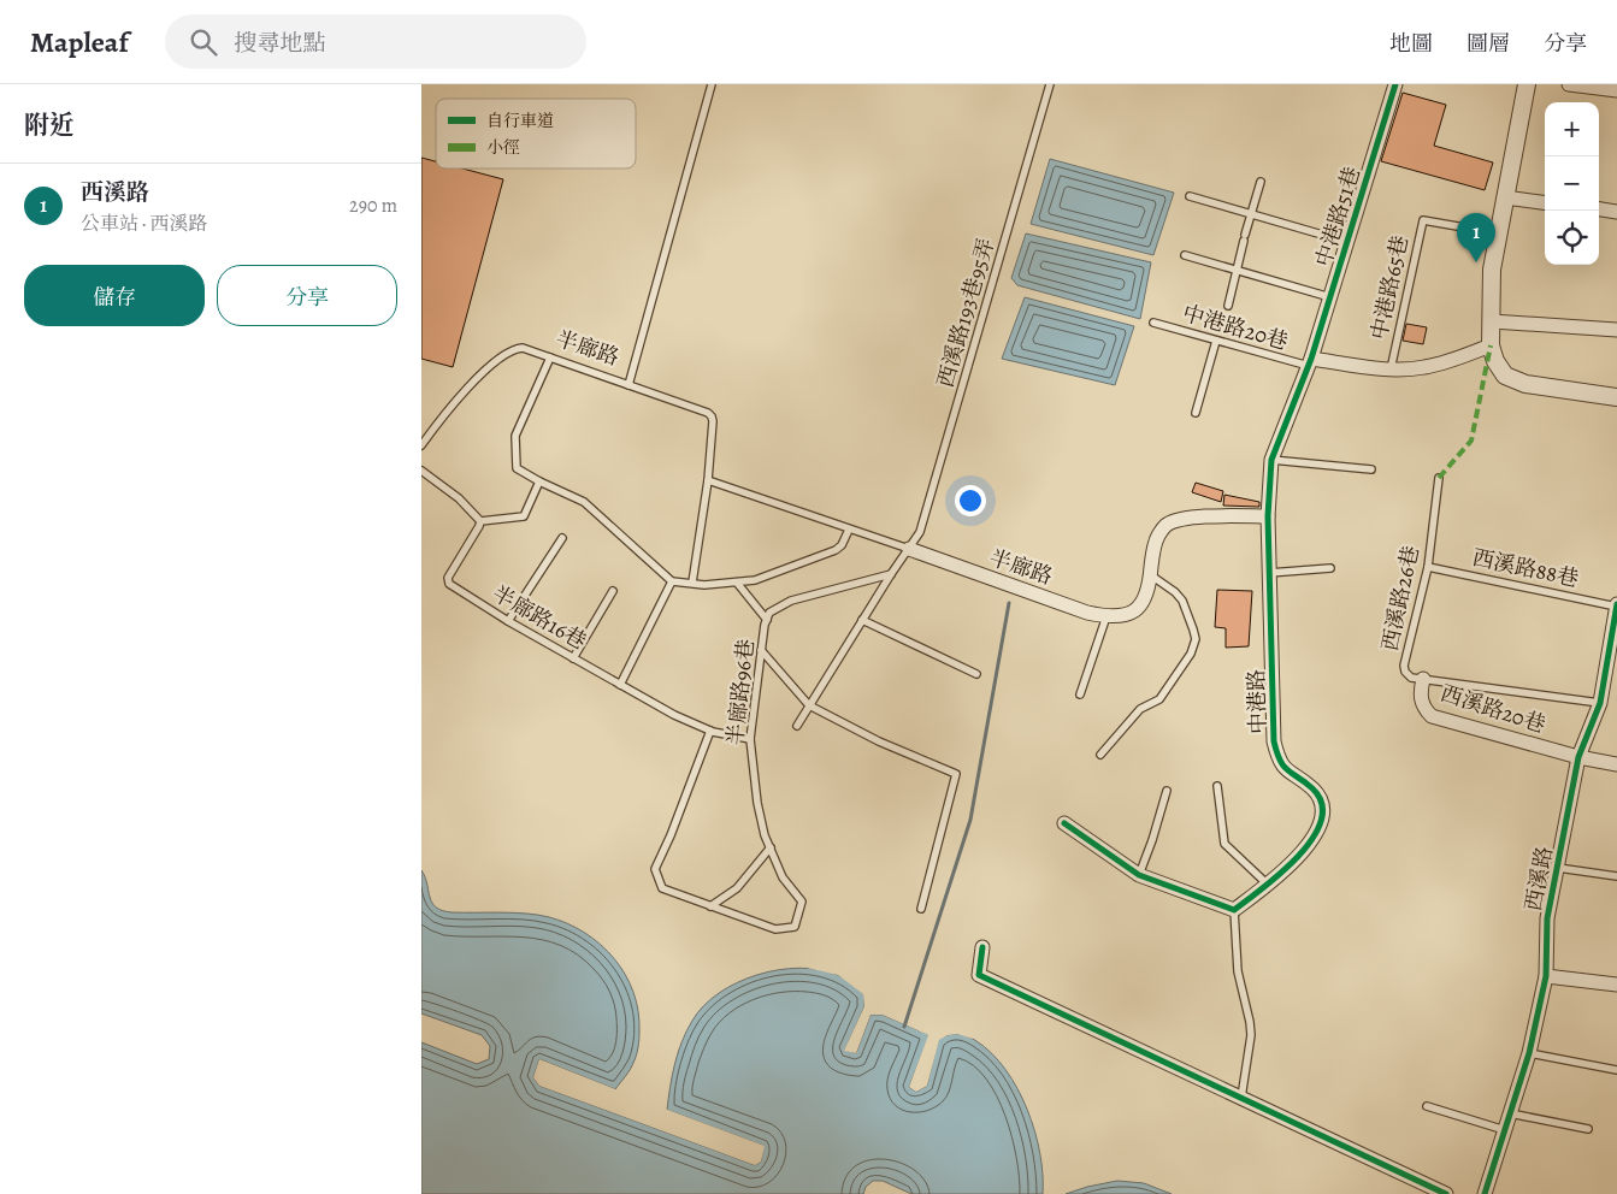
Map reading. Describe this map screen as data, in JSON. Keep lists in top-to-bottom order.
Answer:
{
  "streets": {
    "street": [
      "中港路51巷",
      "半廍路",
      "中港路",
      "西溪路20巷",
      "西溪路"
    ],
    "lane": [
      "中港路65巷",
      "西溪路193巷95弄",
      "中港路20巷",
      "西溪路88巷",
      "西溪路26巷",
      "半廍路16巷",
      "半廍路96巷"
    ]
  },
  "crossings": [
    ["中港路51巷", "中港路20巷"],
    ["中港路51巷", "中港路"],
    ["西溪路193巷95弄", "半廍路"],
    ["中港路20巷", "中港路"],
    ["半廍路", "中港路"],
    ["西溪路88巷", "西溪路26巷"],
    ["西溪路88巷", "西溪路"],
    ["西溪路26巷", "西溪路20巷"],
    ["半廍路16巷", "半廍路96巷"],
    ["西溪路20巷", "西溪路"]
  ],
  "legend": ["自行車道", "小徑"],
  "page": {
    "header": "Mapleaf",
    "search": "搜尋地點",
    "nav": ["地圖", "圖層", "分享"],
    "heading": "附近",
    "map_buttons": ["+", "−"],
    "list": [
      {
        "mark": "1",
        "name": "西溪路",
        "note": "公車站 · 西溪路",
        "value": "290 m"
      }
    ],
    "pins": "1",
    "buttons": ["儲存", "分享"]
  }
}
